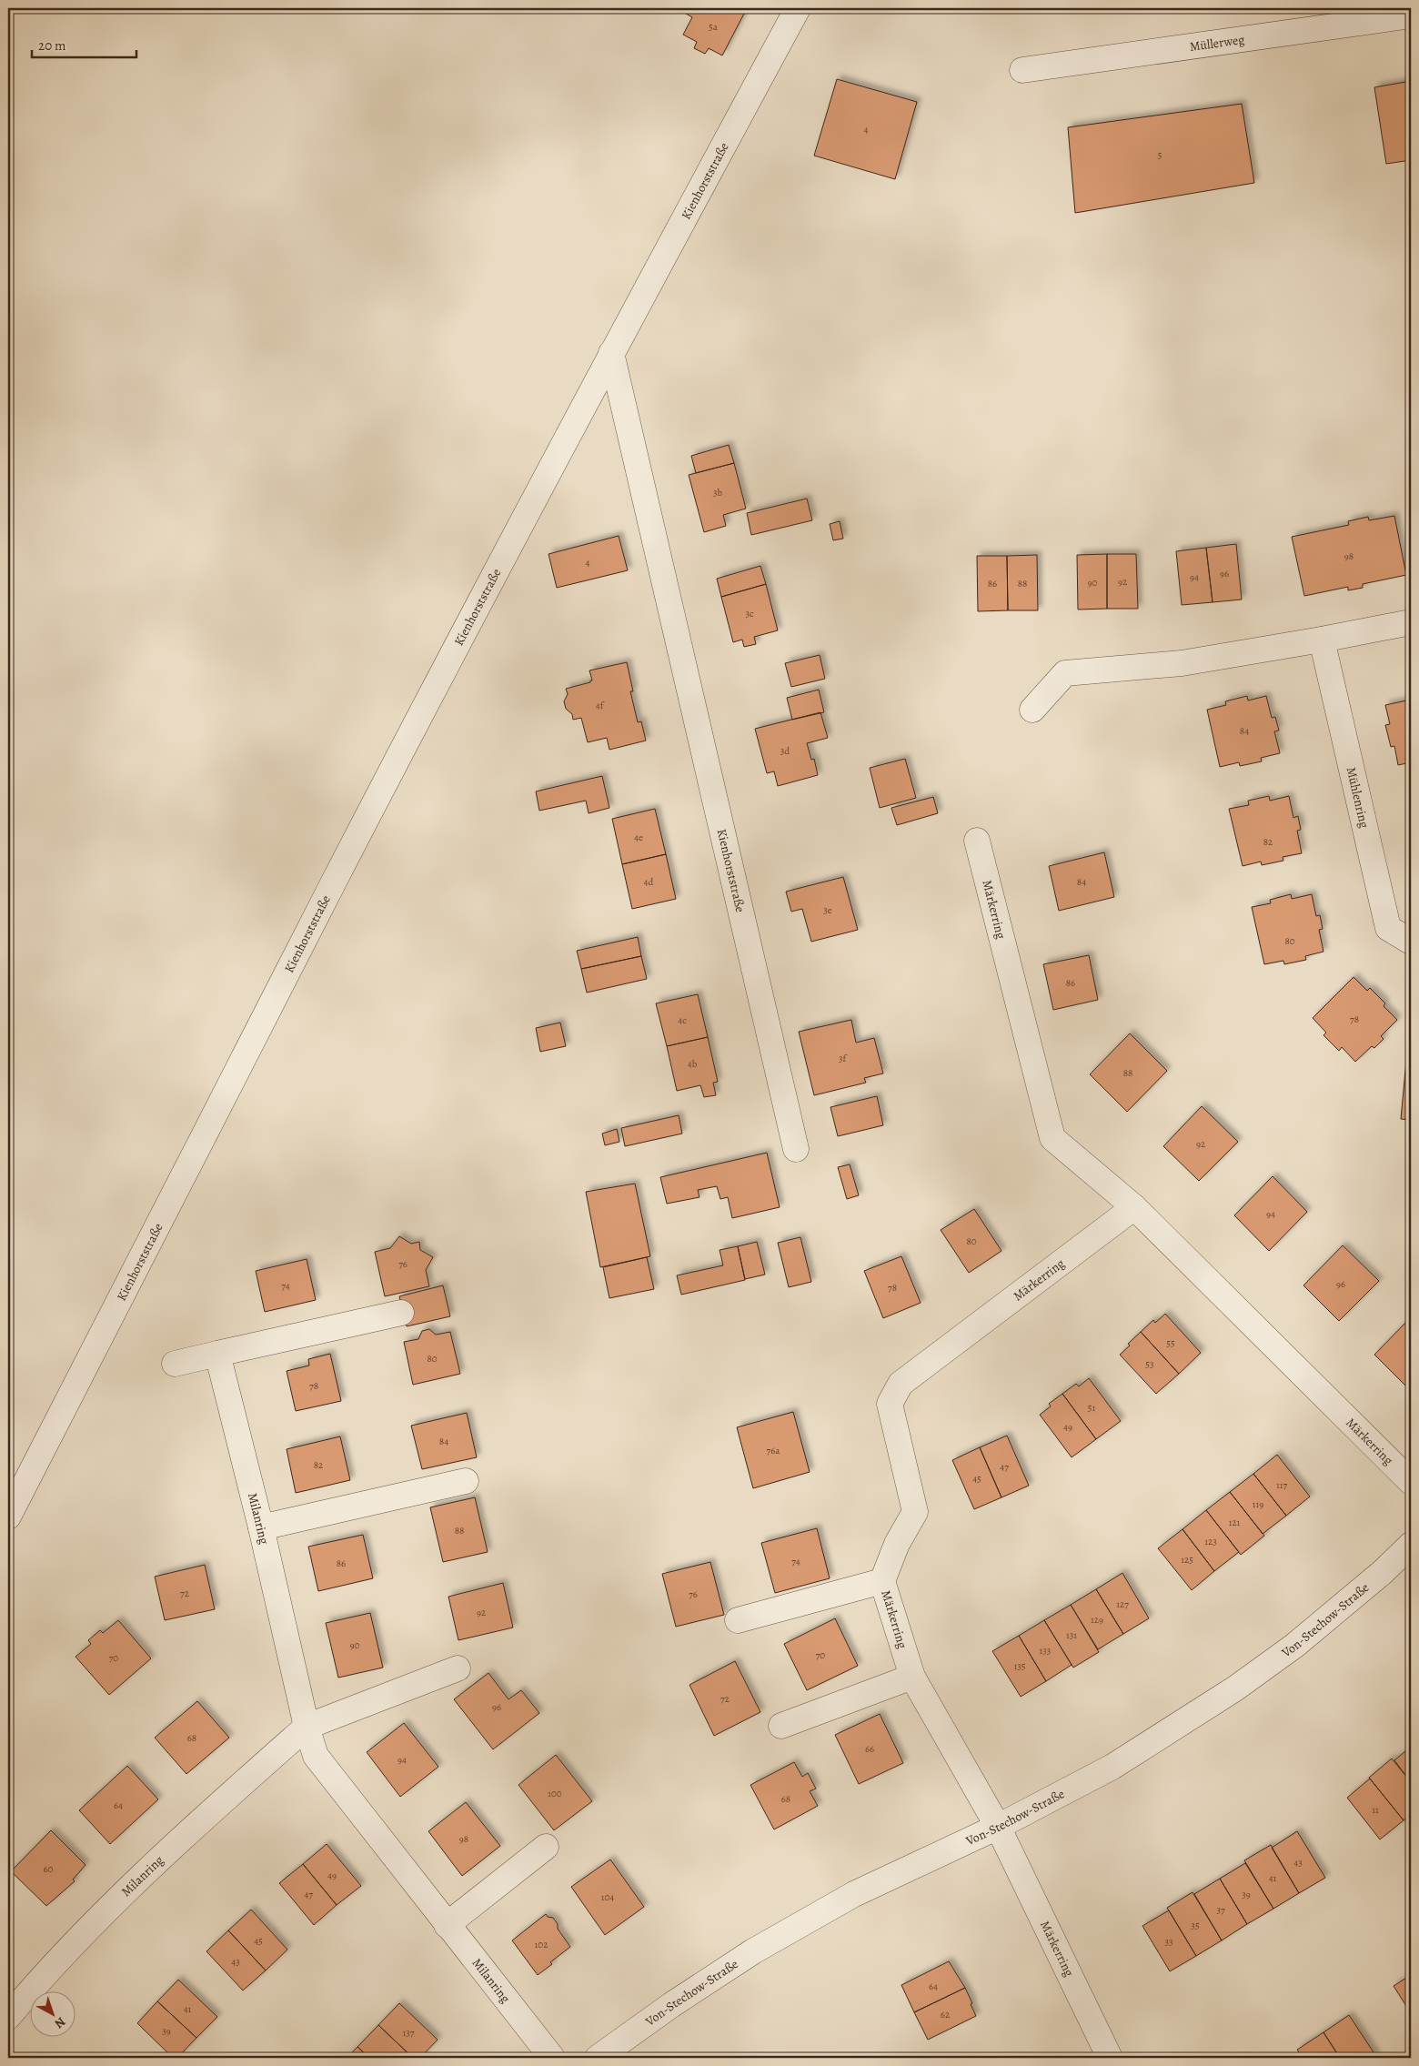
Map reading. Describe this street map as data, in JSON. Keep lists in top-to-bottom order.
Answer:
{
  "streets": {
    "street": [
      "Müllerweg",
      "Kienhorststraße",
      "Mühlenring",
      "Märkerring",
      "Milanring",
      "Von-Stechow-Straße"
    ]
  },
  "crossings": [
    ["Märkerring", "Von-Stechow-Straße"]
  ],
  "house_numbers": [
    "5a",
    "4",
    "5",
    "3b",
    "98",
    "4",
    "96",
    "94",
    "92",
    "90",
    "86",
    "88",
    "3c",
    "4f",
    "84",
    "3d",
    "4e",
    "82",
    "4d",
    "84",
    "3e",
    "80",
    "86",
    "78",
    "4c",
    "3f",
    "4b",
    "88",
    "92",
    "94",
    "80",
    "76",
    "96",
    "74",
    "78",
    "55",
    "80",
    "53",
    "78",
    "51",
    "49",
    "84",
    "76a",
    "82",
    "47",
    "45",
    "117",
    "119",
    "121",
    "88",
    "123",
    "125",
    "74",
    "86",
    "72",
    "76",
    "127",
    "92",
    "129",
    "131",
    "90",
    "133",
    "70",
    "70",
    "135",
    "72",
    "96",
    "68",
    "66",
    "94",
    "100",
    "68",
    "64",
    "11",
    "98",
    "43",
    "60",
    "49",
    "41",
    "47",
    "39",
    "104",
    "37",
    "35",
    "45",
    "33",
    "102",
    "43",
    "64",
    "41",
    "62",
    "39",
    "137"
  ],
  "scale_bar": "20 m",
  "north": "bottom right"
}
